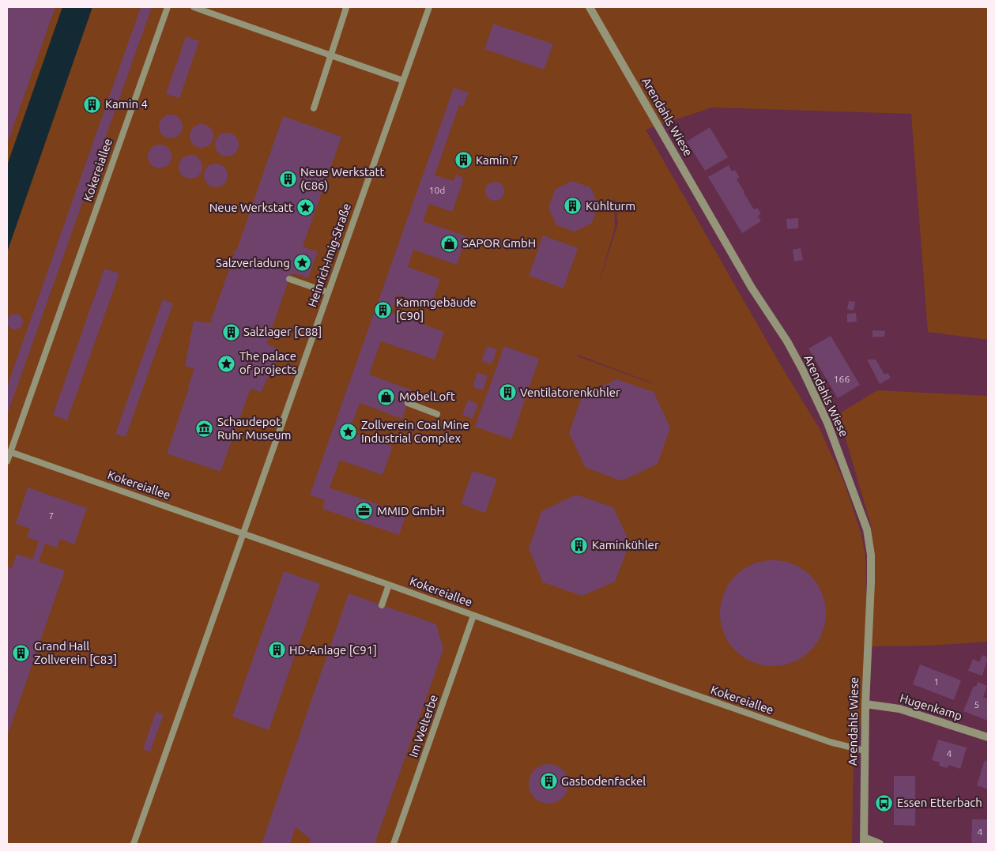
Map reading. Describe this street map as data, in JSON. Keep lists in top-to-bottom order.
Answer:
{
  "streets": {
    "street": ["Arendahls Wiese", "Hugenkamp"],
    "lane": ["Kokereiallee", "Heinrich-Imig-Straße", "Im Welterbe"]
  },
  "crossings": [
    ["Arendahls Wiese", "Kokereiallee"],
    ["Arendahls Wiese", "Hugenkamp"],
    ["Kokereiallee", "Heinrich-Imig-Straße"],
    ["Kokereiallee", "Im Welterbe"]
  ],
  "places": {
    "building": [
      "Kamin 4",
      "Kamin 7",
      "Neue Werkstatt (C86)",
      "Kühlturm",
      "Kammgebäude [C90]",
      "Salzlager [C88]",
      "Ventilatorenkühler",
      "Kaminkühler",
      "HD-Anlage [C91]",
      "Grand Hall Zollverein [C83]",
      "Gasbodenfackel"
    ],
    "place": [
      "Neue Werkstatt",
      "Salzverladung",
      "The palace of projects",
      "Zollverein Coal Mine Industrial Complex"
    ],
    "shop": ["SAPOR GmbH", "MöbelLoft"],
    "museum": ["Schaudepot Ruhr Museum"],
    "office": ["MMID GmbH"],
    "bus stop": ["Essen Etterbach"]
  },
  "house_numbers": [
    "10d",
    "166",
    "7",
    "1",
    "5",
    "4",
    "4"
  ]
}
